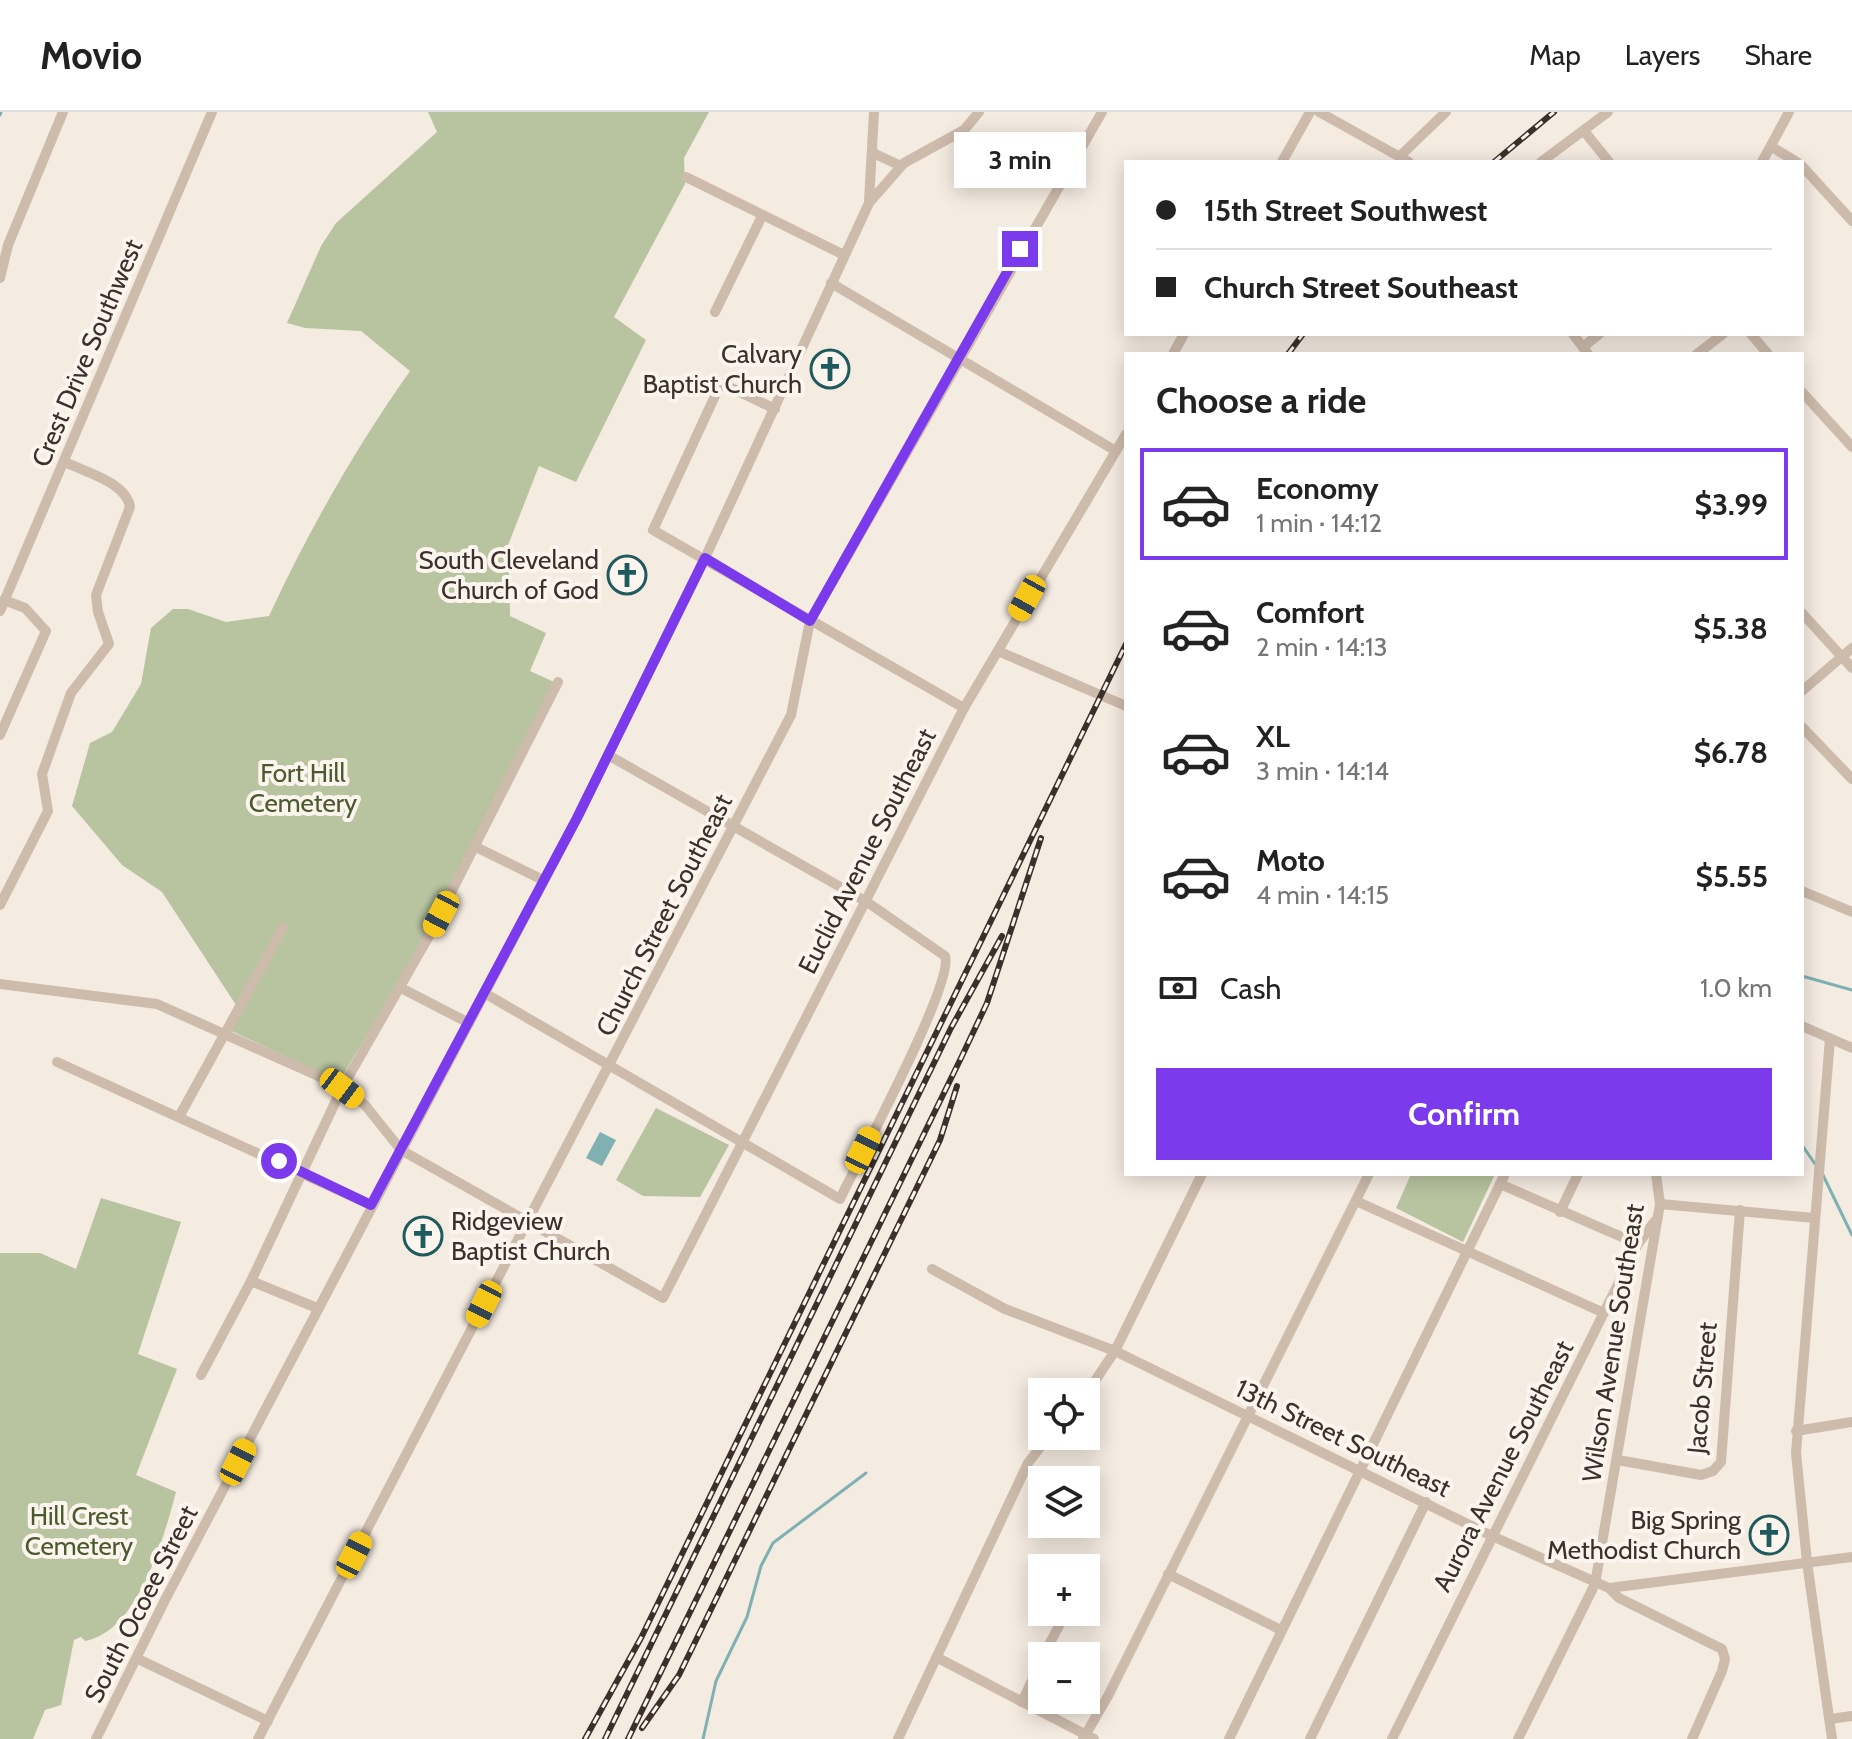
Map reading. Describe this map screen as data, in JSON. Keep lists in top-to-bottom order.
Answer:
{
  "streets": {
    "street": [
      "Crest Drive Southwest",
      "Euclid Avenue Southeast",
      "Church Street Southeast",
      "Wilson Avenue Southeast",
      "Jacob Street",
      "13th Street Southeast",
      "Aurora Avenue Southeast",
      "South Ocoee Street"
    ]
  },
  "crossings": [
    ["Euclid Avenue Southeast", "Church Street Southeast"],
    ["Wilson Avenue Southeast", "Jacob Street"],
    ["Wilson Avenue Southeast", "13th Street Southeast"],
    ["Wilson Avenue Southeast", "Aurora Avenue Southeast"],
    ["13th Street Southeast", "Aurora Avenue Southeast"]
  ],
  "parks": ["Fort Hill Cemetery", "Hill Crest Cemetery"],
  "places": {
    "church": [
      "Calvary Baptist Church",
      "South Cleveland Church of God",
      "Ridgeview Baptist Church",
      "Big Spring Methodist Church"
    ]
  },
  "page": {
    "header": "Movio",
    "nav": ["Map", "Layers", "Share"],
    "bubble": "3 min",
    "banner": ["15th Street Southwest", "Church Street Southeast"],
    "heading": "Choose a ride",
    "list": [
      {
        "name": "Economy",
        "note": "1 min · 14:12",
        "value": "$3.99"
      },
      {
        "name": "Comfort",
        "note": "2 min · 14:13",
        "value": "$5.38"
      },
      {
        "name": "XL",
        "note": "3 min · 14:14",
        "value": "$6.78"
      },
      {
        "name": "Moto",
        "note": "4 min · 14:15",
        "value": "$5.55"
      }
    ],
    "pay": ["Cash", "1.0 km"],
    "buttons": "Confirm",
    "map_buttons": ["+", "−"]
  }
}
